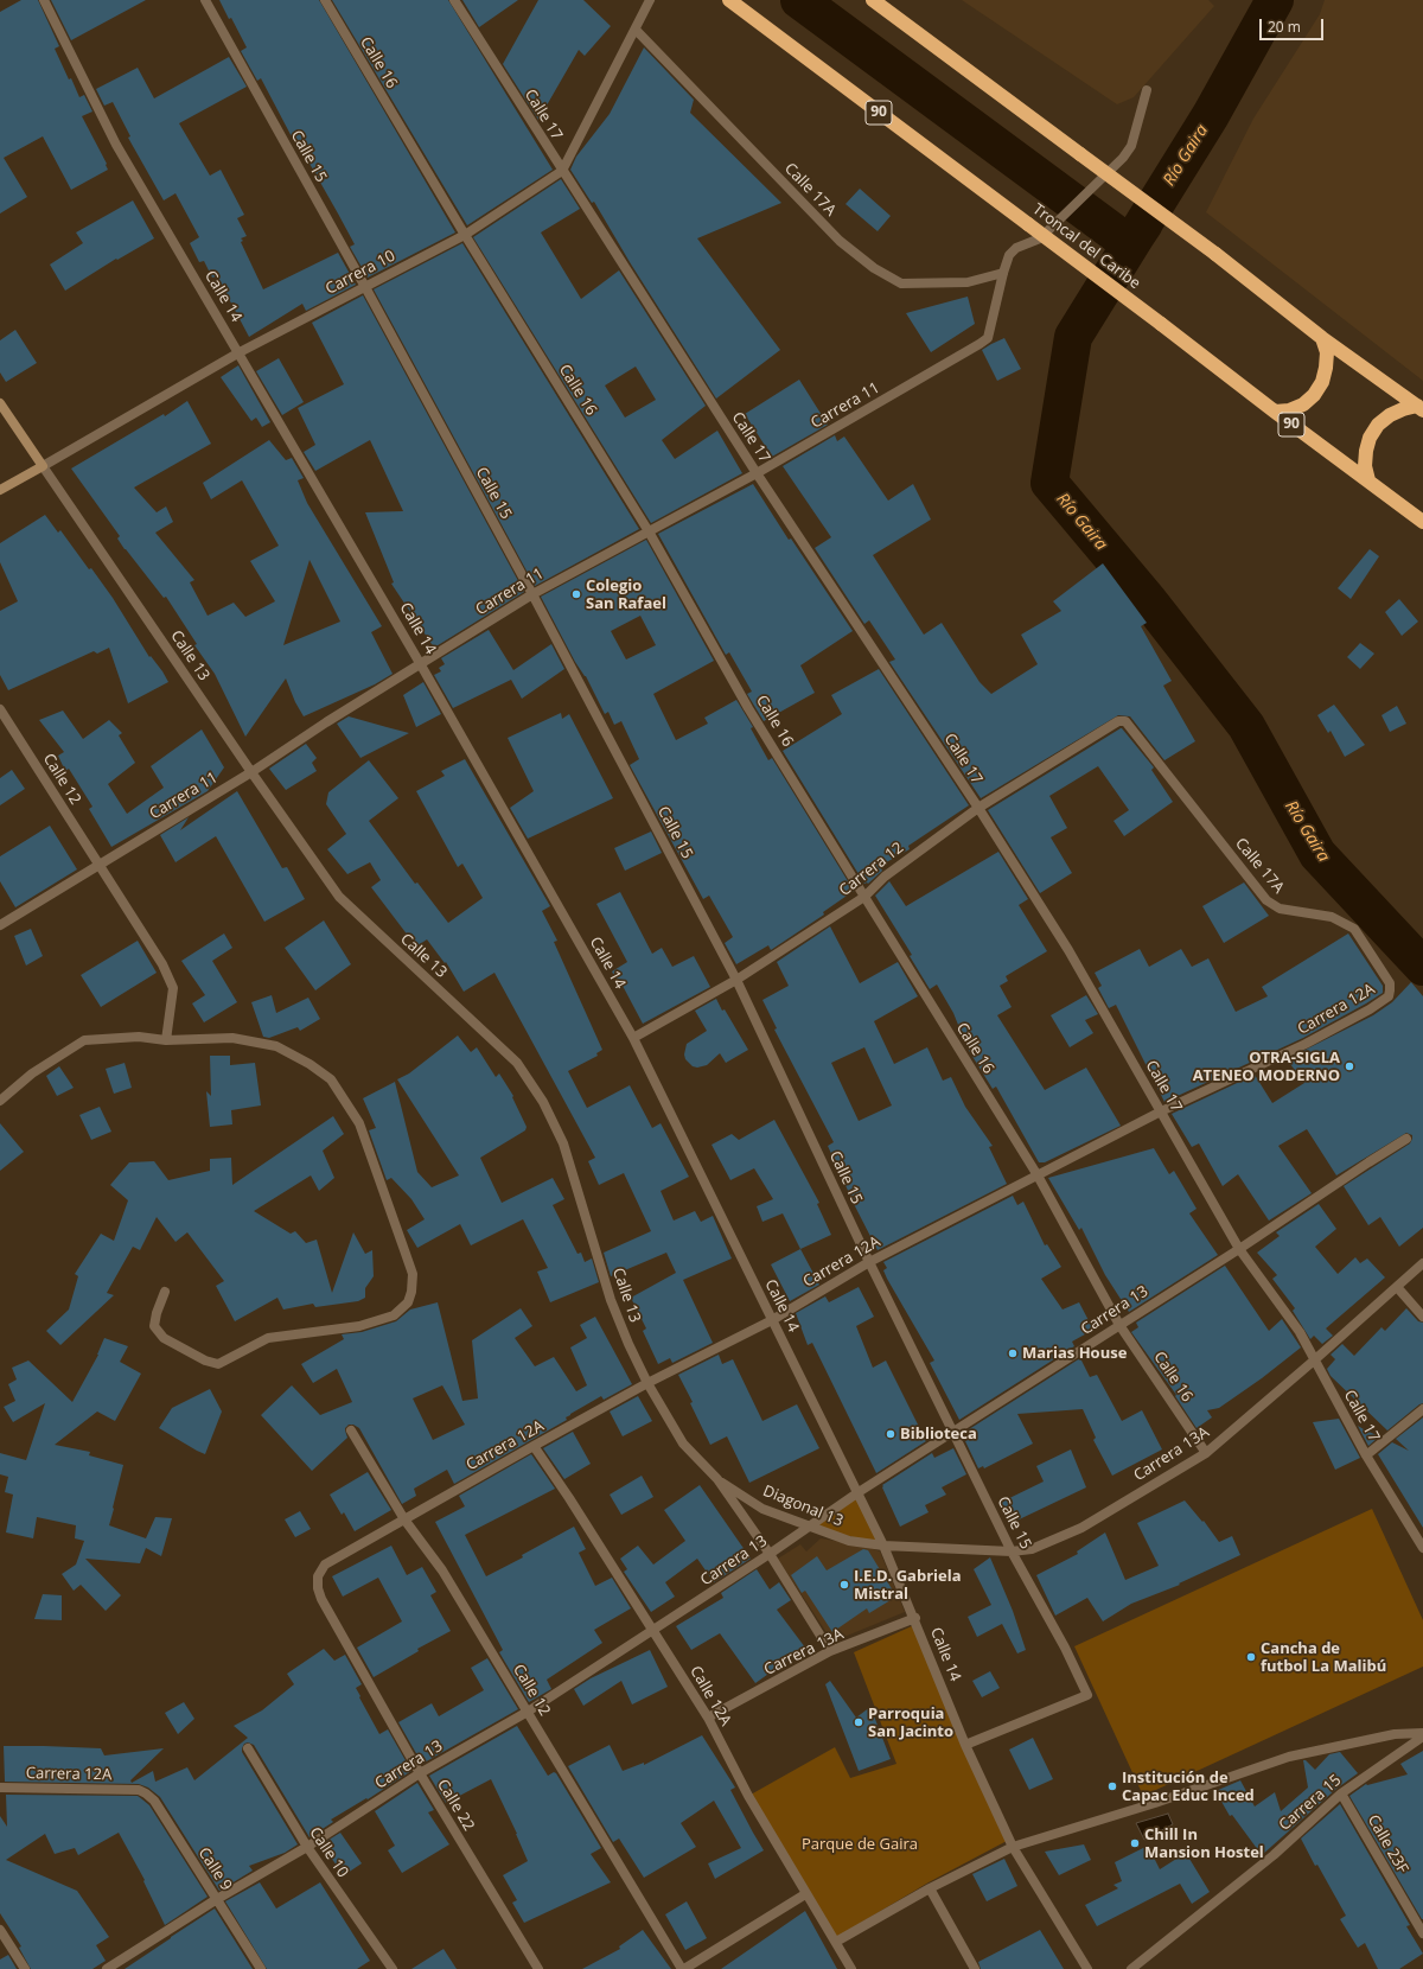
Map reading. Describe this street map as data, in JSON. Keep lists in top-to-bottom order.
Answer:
{
  "streets": {
    "highway": ["90", "Troncal del Caribe"],
    "main road": ["Carrera 10", "Calle 13"],
    "street": [
      "Calle 16",
      "Calle 17",
      "Calle 15",
      "Calle 17A",
      "Calle 14",
      "Carrera 11",
      "Calle 12",
      "Carrera 12",
      "Carrera 12A",
      "Carrera 13",
      "Carrera 13A",
      "Diagonal 13",
      "Calle 12A",
      "Carrera 15",
      "Calle 22",
      "Calle 23F",
      "Calle 10",
      "Calle 9"
    ]
  },
  "crossings": [
    ["Calle 16", "Carrera 10"],
    ["Calle 16", "Carrera 11"],
    ["Calle 16", "Carrera 12"],
    ["Calle 16", "Carrera 12A"],
    ["Calle 16", "Carrera 13"],
    ["Calle 16", "Carrera 13A"],
    ["Calle 17", "Carrera 10"],
    ["Calle 17", "Carrera 11"],
    ["Calle 17", "Carrera 12"],
    ["Calle 17", "Carrera 12A"],
    ["Calle 17", "Carrera 13"],
    ["Calle 17", "Carrera 13A"],
    ["Calle 15", "Carrera 10"],
    ["Calle 15", "Calle 14"],
    ["Calle 15", "Carrera 11"],
    ["Calle 15", "Carrera 12"],
    ["Calle 15", "Carrera 12A"],
    ["Calle 15", "Carrera 13"],
    ["Calle 15", "Carrera 13A"],
    ["Calle 17A", "Carrera 10"],
    ["Calle 17A", "Carrera 11"],
    ["Calle 17A", "Carrera 12"],
    ["Calle 17A", "Carrera 12A"],
    ["Carrera 10", "Calle 14"],
    ["Carrera 10", "Calle 13"],
    ["Calle 14", "Carrera 11"],
    ["Calle 14", "Carrera 12"],
    ["Calle 14", "Carrera 12A"],
    ["Calle 14", "Carrera 13"],
    ["Calle 14", "Carrera 13A"],
    ["Calle 14", "Diagonal 13"],
    ["Carrera 11", "Calle 13"],
    ["Carrera 11", "Calle 12"],
    ["Calle 13", "Carrera 12A"],
    ["Calle 13", "Carrera 13"],
    ["Calle 13", "Carrera 13A"],
    ["Calle 13", "Diagonal 13"],
    ["Calle 12", "Carrera 12A"],
    ["Calle 12", "Carrera 13"],
    ["Carrera 12A", "Calle 12A"],
    ["Carrera 12A", "Calle 22"],
    ["Carrera 12A", "Calle 9"],
    ["Carrera 13", "Diagonal 13"],
    ["Carrera 13", "Calle 12A"],
    ["Carrera 13", "Calle 22"],
    ["Carrera 13", "Calle 10"],
    ["Carrera 13", "Calle 9"],
    ["Carrera 13A", "Diagonal 13"],
    ["Carrera 13A", "Calle 12A"],
    ["Carrera 15", "Calle 23F"]
  ],
  "water": ["Río Gaira"],
  "parks": ["Parque de Gaira"],
  "places": [
    "Colegio San Rafael",
    "OTRA-SIGLA ATENEO MODERNO",
    "Marias House",
    "Biblioteca",
    "I.E.D. Gabriela Mistral",
    "Cancha de futbol La Malibú",
    "Parroquia San Jacinto",
    "Institución de Capac Educ Inced",
    "Chill In Mansion Hostel"
  ],
  "scale_bar": "20 m"
}
